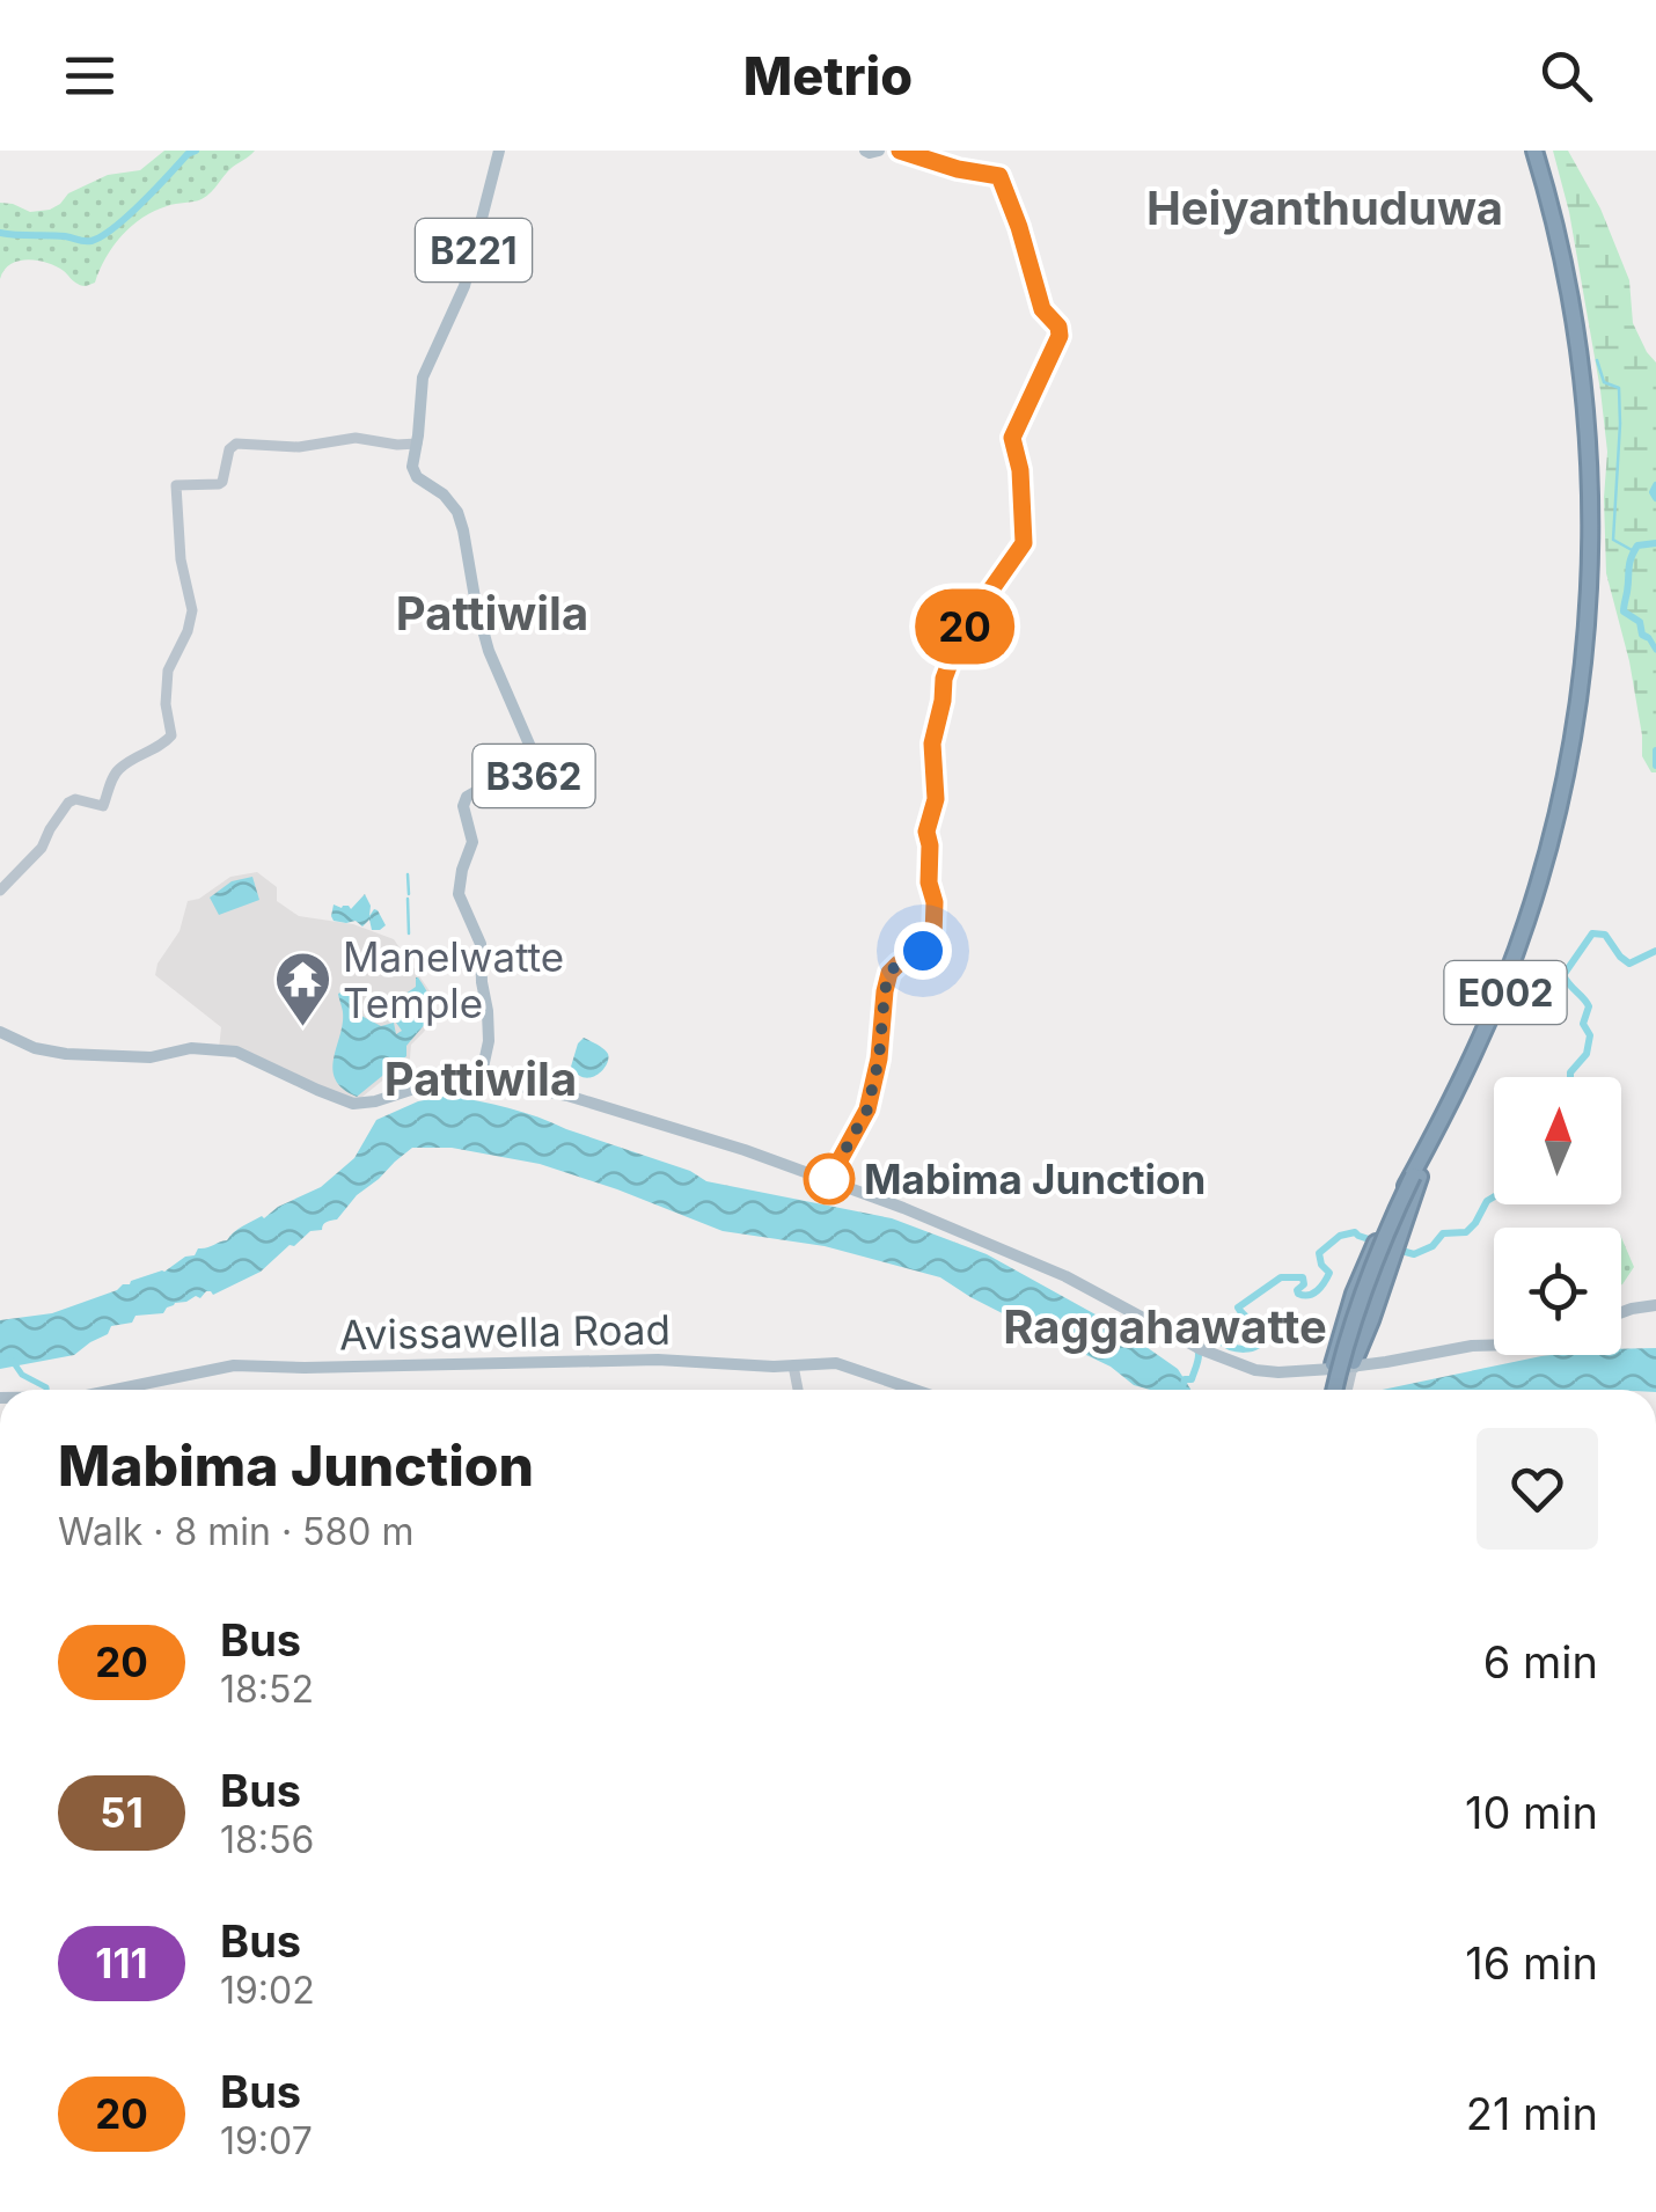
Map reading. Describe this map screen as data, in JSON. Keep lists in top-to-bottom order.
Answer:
{
  "streets": {
    "highway": ["E002"],
    "main road": ["B221", "B362", "Avissawella Road"]
  },
  "crossings": [
    ["B221", "B362"]
  ],
  "districts": [
    "Heiyanthuduwa",
    "Pattiwila",
    "Pattiwila",
    "Raggahawatte"
  ],
  "places": {
    "temple": ["Manelwatte Temple"],
    "other": ["Mabima Junction"]
  },
  "lines": ["bus line 20"],
  "north": "top",
  "page": {
    "header": "Metrio",
    "on_map": "20",
    "heading": ["Mabima Junction", "Walk · 8 min · 580 m"],
    "list": [
      {
        "mark": "20",
        "name": "Bus",
        "note": "18:52",
        "value": "6 min"
      },
      {
        "mark": "51",
        "name": "Bus",
        "note": "18:56",
        "value": "10 min"
      },
      {
        "mark": "111",
        "name": "Bus",
        "note": "19:02",
        "value": "16 min"
      },
      {
        "mark": "20",
        "name": "Bus",
        "note": "19:07",
        "value": "21 min"
      }
    ]
  }
}
